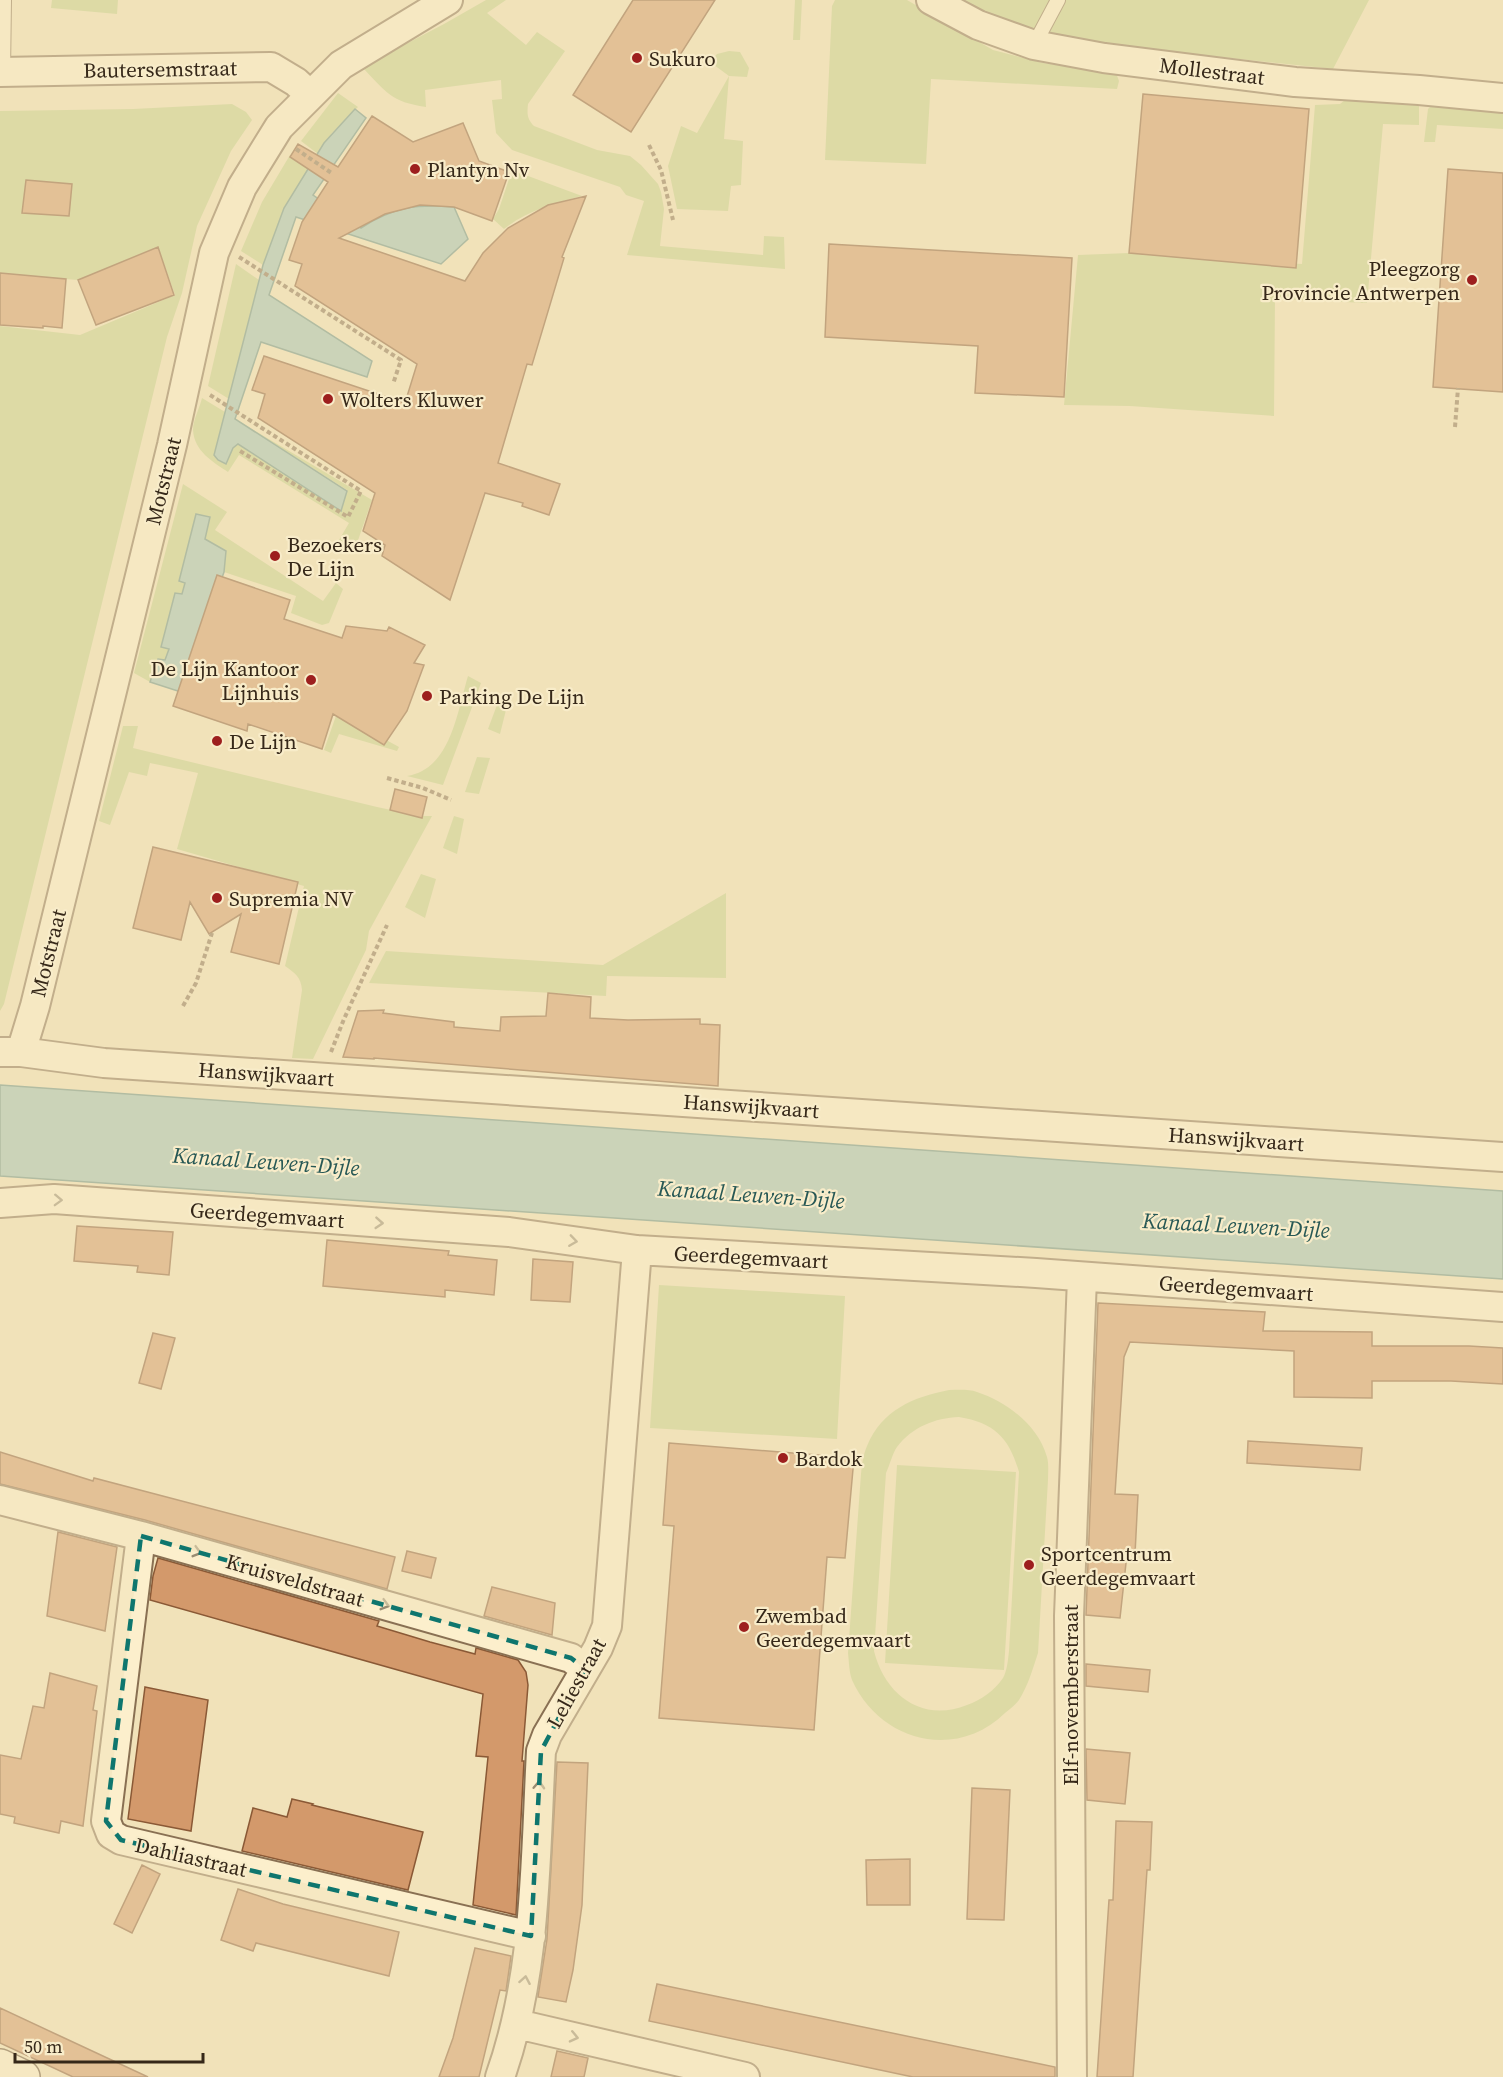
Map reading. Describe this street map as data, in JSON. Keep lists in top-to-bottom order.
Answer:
{
  "streets": {
    "street": [
      "Bautersemstraat",
      "Mollestraat",
      "Motstraat",
      "Hanswijkvaart",
      "Geerdegemvaart",
      "Kruisveldstraat",
      "Leliestraat",
      "Elf-novemberstraat",
      "Dahliastraat"
    ]
  },
  "crossings": [
    ["Bautersemstraat", "Motstraat"],
    ["Motstraat", "Hanswijkvaart"],
    ["Geerdegemvaart", "Leliestraat"],
    ["Geerdegemvaart", "Elf-novemberstraat"],
    ["Kruisveldstraat", "Leliestraat"],
    ["Kruisveldstraat", "Dahliastraat"],
    ["Leliestraat", "Dahliastraat"]
  ],
  "one_way": ["Geerdegemvaart", "Kruisveldstraat", "Leliestraat"],
  "water": ["Kanaal Leuven-Dijle"],
  "places": [
    "Sukuro",
    "Plantyn Nv",
    "Pleegzorg Provincie Antwerpen",
    "Wolters Kluwer",
    "Bezoekers De Lijn",
    "De Lijn Kantoor Lijnhuis",
    "Parking De Lijn",
    "De Lijn",
    "Supremia NV",
    "Bardok",
    "Sportcentrum Geerdegemvaart",
    "Zwembad Geerdegemvaart"
  ],
  "scale_bar": "50 m"
}
